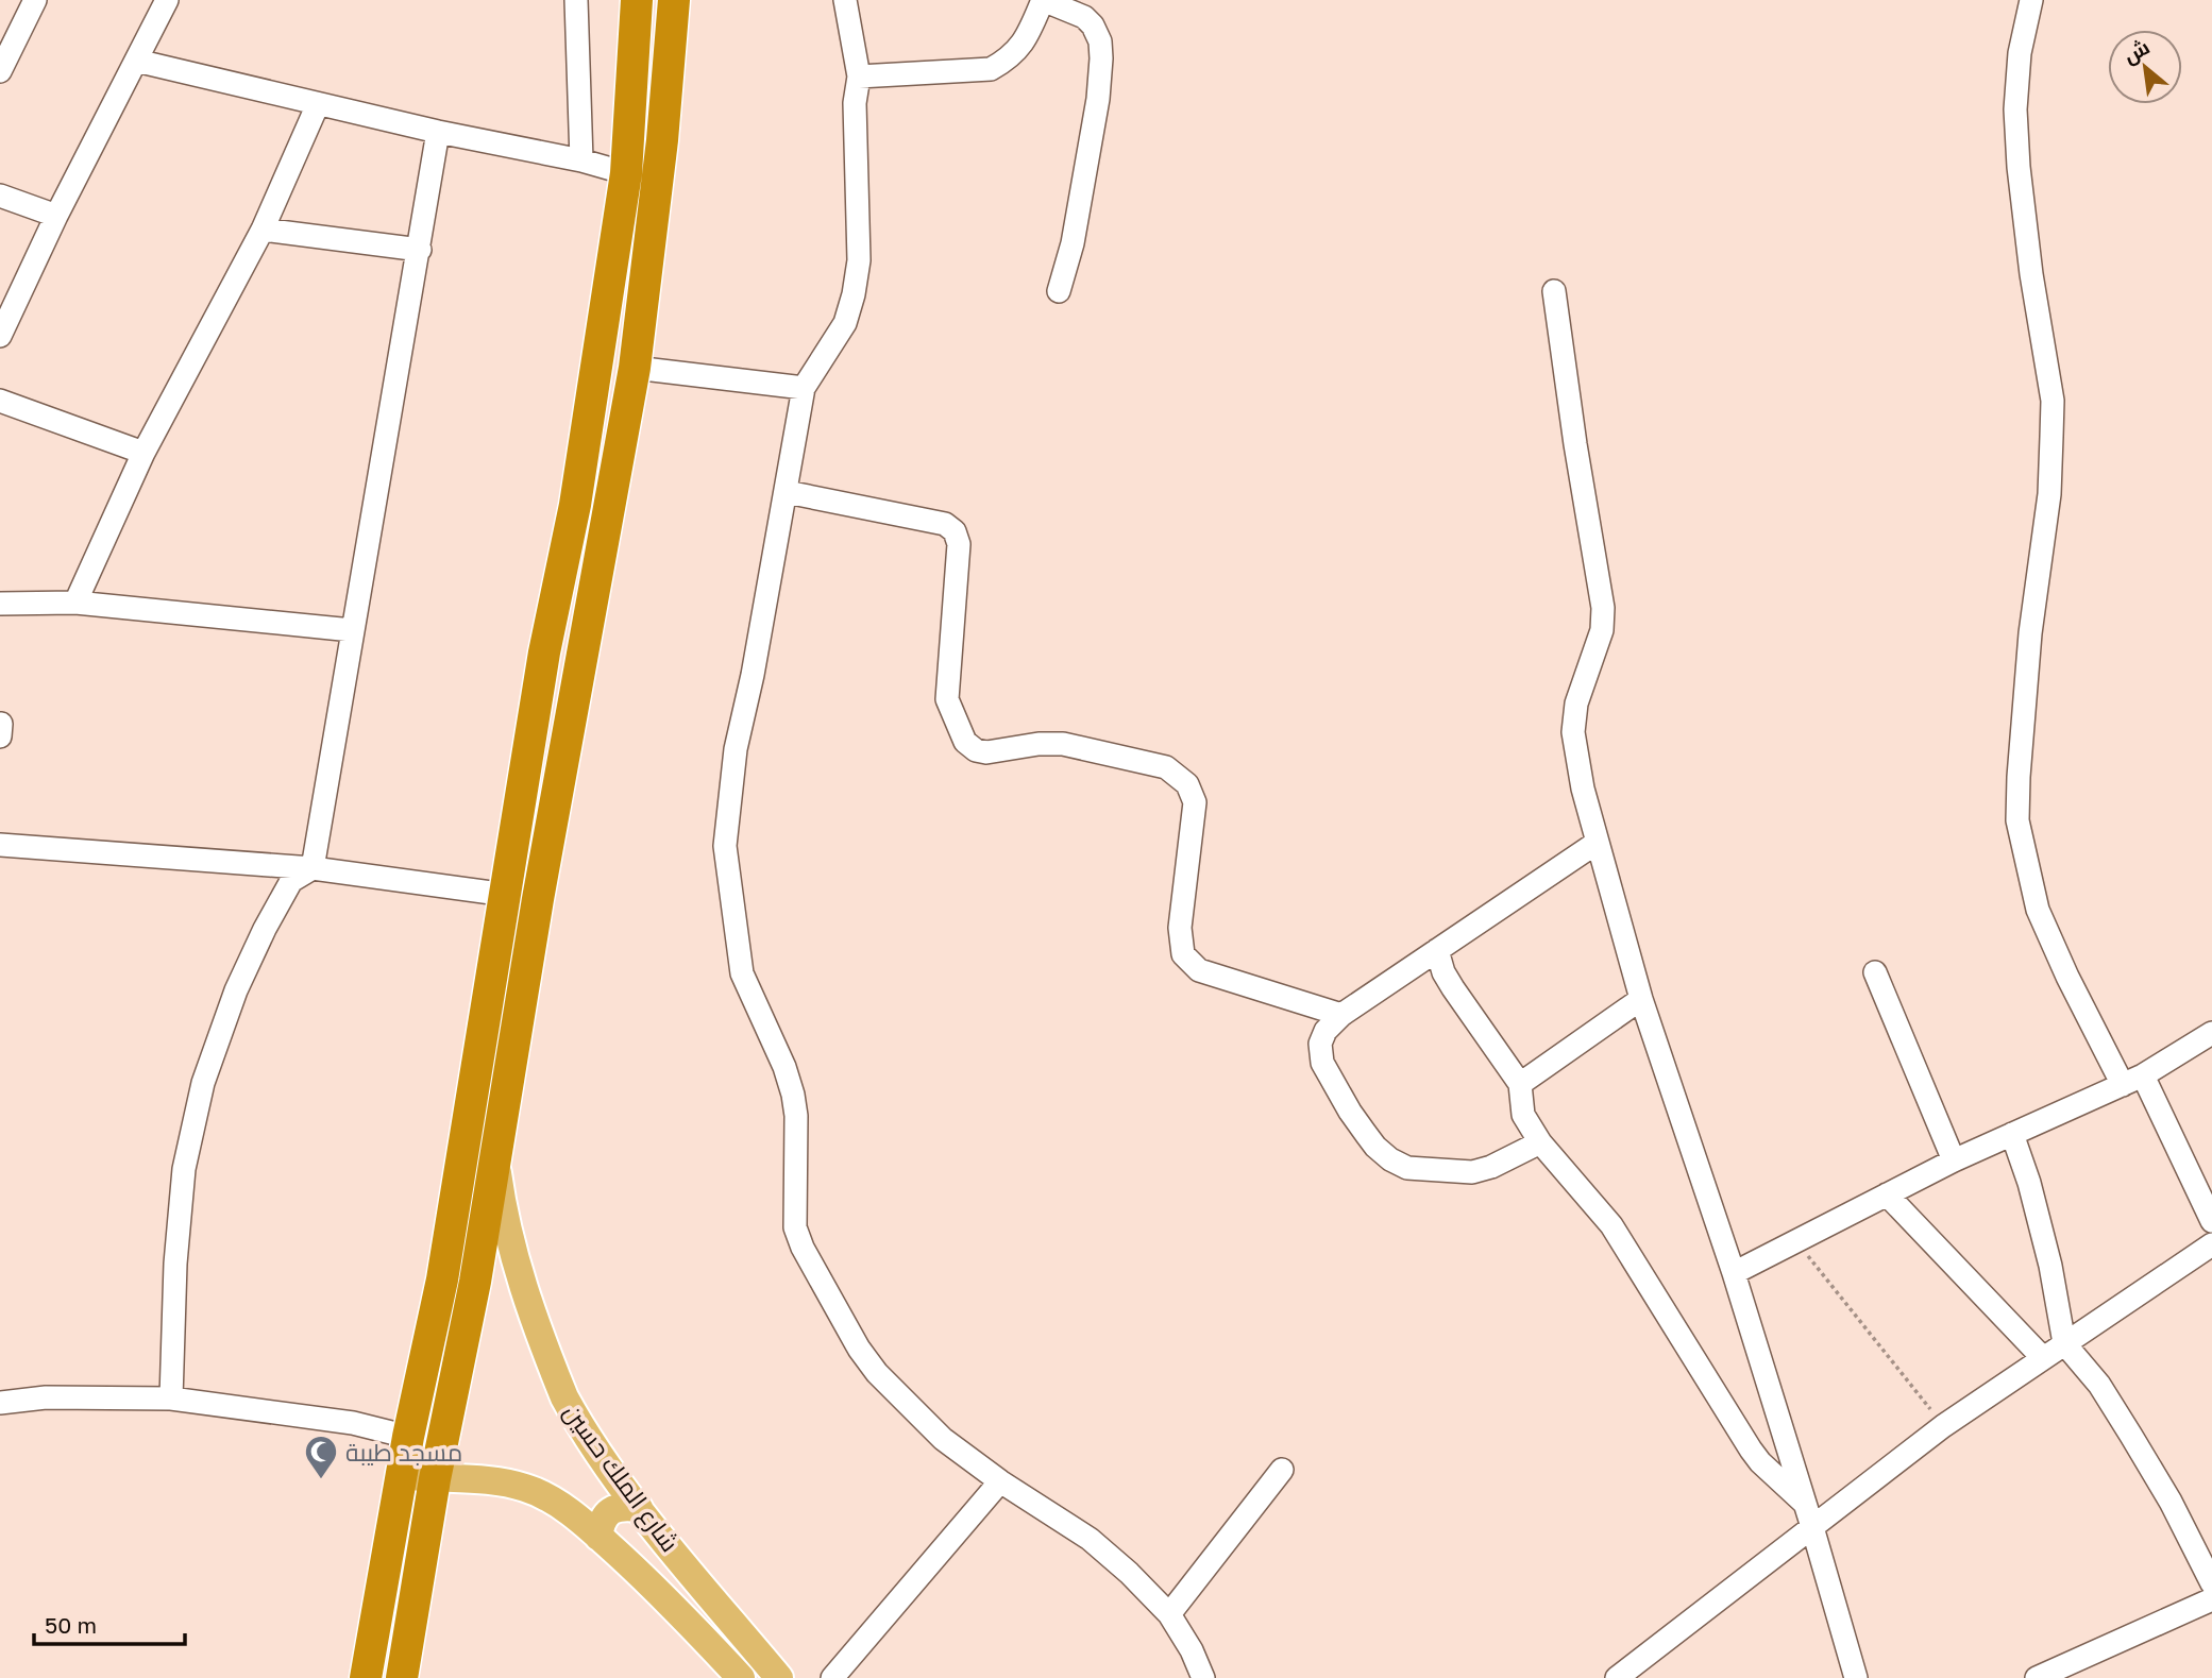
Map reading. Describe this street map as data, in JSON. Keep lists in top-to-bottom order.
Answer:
{
  "streets": {
    "main road": ["شارع الملك حسين"]
  },
  "places": {
    "mosque": ["مسجد طيبة"]
  },
  "scale_bar": "50 m",
  "north": "top left"
}
